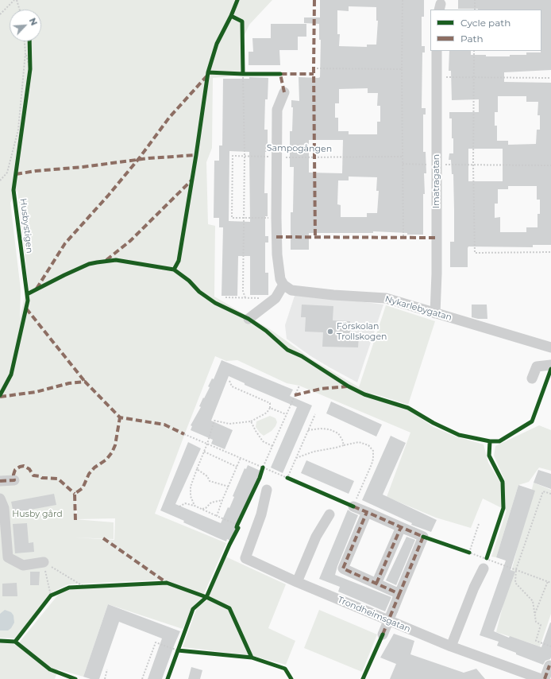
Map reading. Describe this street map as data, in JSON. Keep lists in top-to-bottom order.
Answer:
{
  "streets": {
    "street": ["Imatragatan", "Nykarlebygatan", "Trondheimsgatan"],
    "path": ["Sampogången"],
    "cycle path": ["Husbystigen"]
  },
  "crossings": [
    ["Imatragatan", "Nykarlebygatan"]
  ],
  "parks": ["Husby gård"],
  "places": ["Förskolan Trollskogen"],
  "legend": ["Cycle path", "Path"],
  "north": "top right"
}
